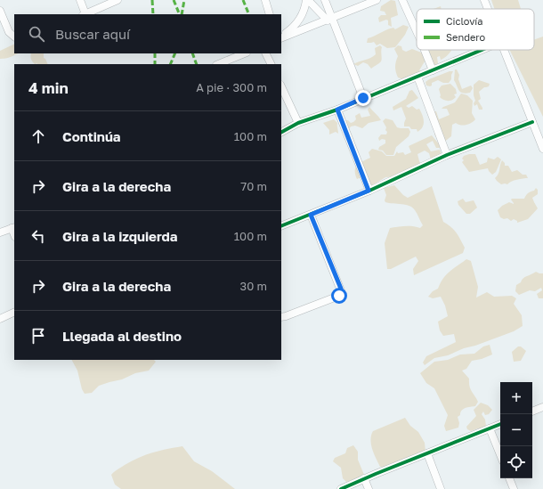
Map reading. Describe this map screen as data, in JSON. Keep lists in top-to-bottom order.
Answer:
{
  "legend": ["Ciclovía", "Sendero"],
  "page": {
    "search": "Buscar aquí",
    "heading": ["4 min", "A pie · 300 m"],
    "list": [
      ["Continúa", "100 m"],
      ["Gira a la derecha", "70 m"],
      ["Gira a la izquierda", "100 m"],
      ["Gira a la derecha", "30 m"],
      "Llegada al destino"
    ],
    "map_buttons": ["+", "−"]
  }
}
